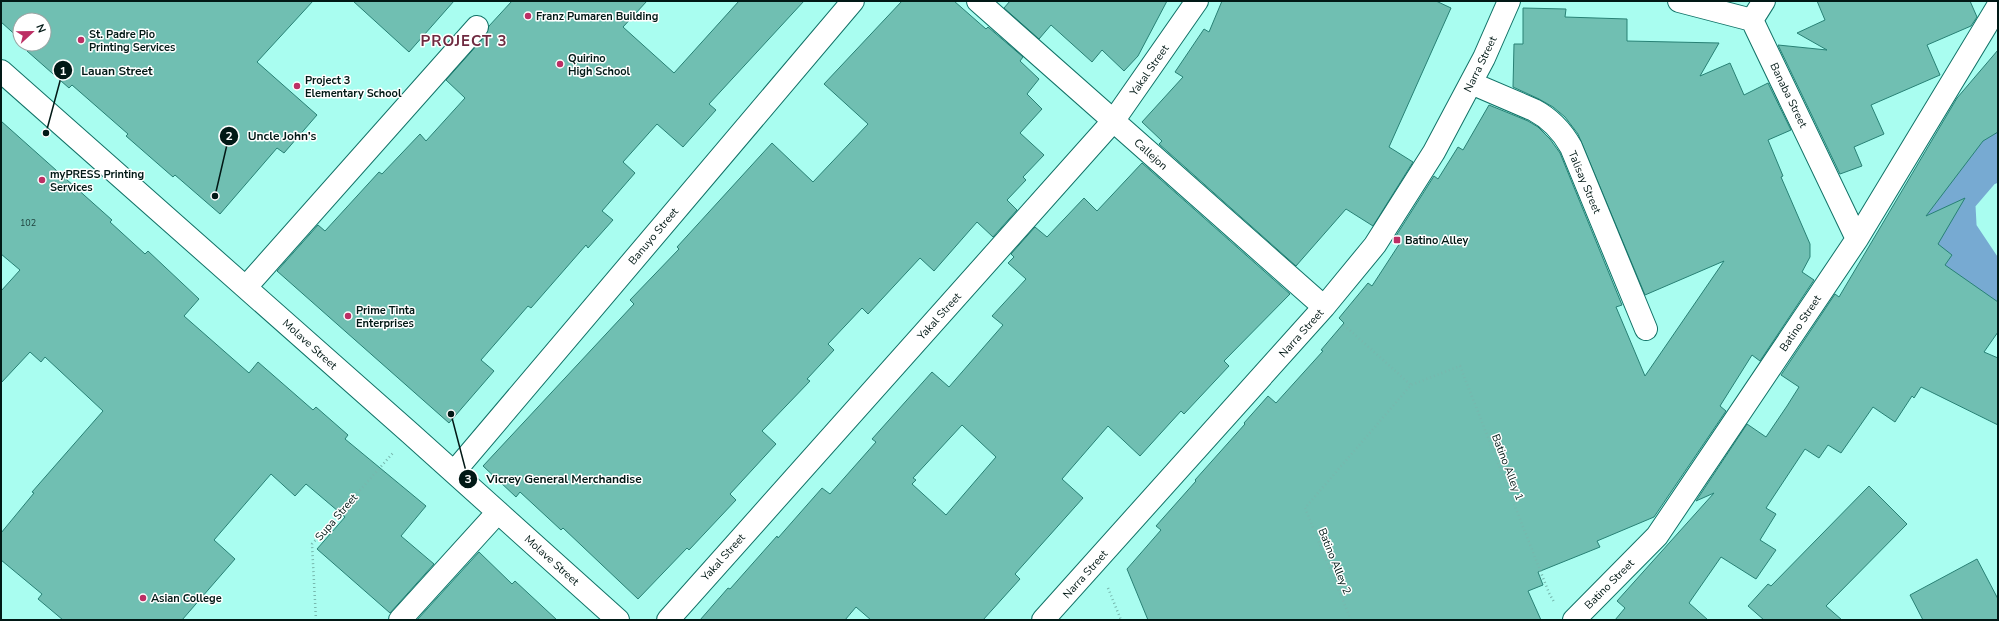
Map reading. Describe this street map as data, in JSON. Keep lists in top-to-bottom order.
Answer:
{
  "streets": {
    "street": [
      "Narra Street",
      "Yakal Street",
      "Banaba Street",
      "Callejon",
      "Talisay Street",
      "Banuyo Street",
      "Batino Street",
      "Molave Street"
    ],
    "path": ["Batino Alley 1", "Supa Street", "Batino Alley 2"]
  },
  "crossings": [
    ["Narra Street", "Callejon"],
    ["Narra Street", "Talisay Street"],
    ["Yakal Street", "Callejon"],
    ["Banaba Street", "Batino Street"],
    ["Banuyo Street", "Molave Street"],
    ["Molave Street", "Supa Street"],
    ["Batino Alley 1", "Batino Alley 2"]
  ],
  "districts": ["PROJECT 3"],
  "places": {
    "other": [
      "Franz Pumaren Building",
      "St. Padre Pio Printing Services",
      "Quirino High School",
      "Project 3 Elementary School",
      "Lauan Street",
      "myPRESS Printing Services",
      "Uncle John’s",
      "Prime Tinta Enterprises",
      "Vicrey General Merchandise",
      "Asian College"
    ],
    "transit": ["Batino Alley"]
  },
  "house_numbers": ["102"],
  "north": "right"
}
